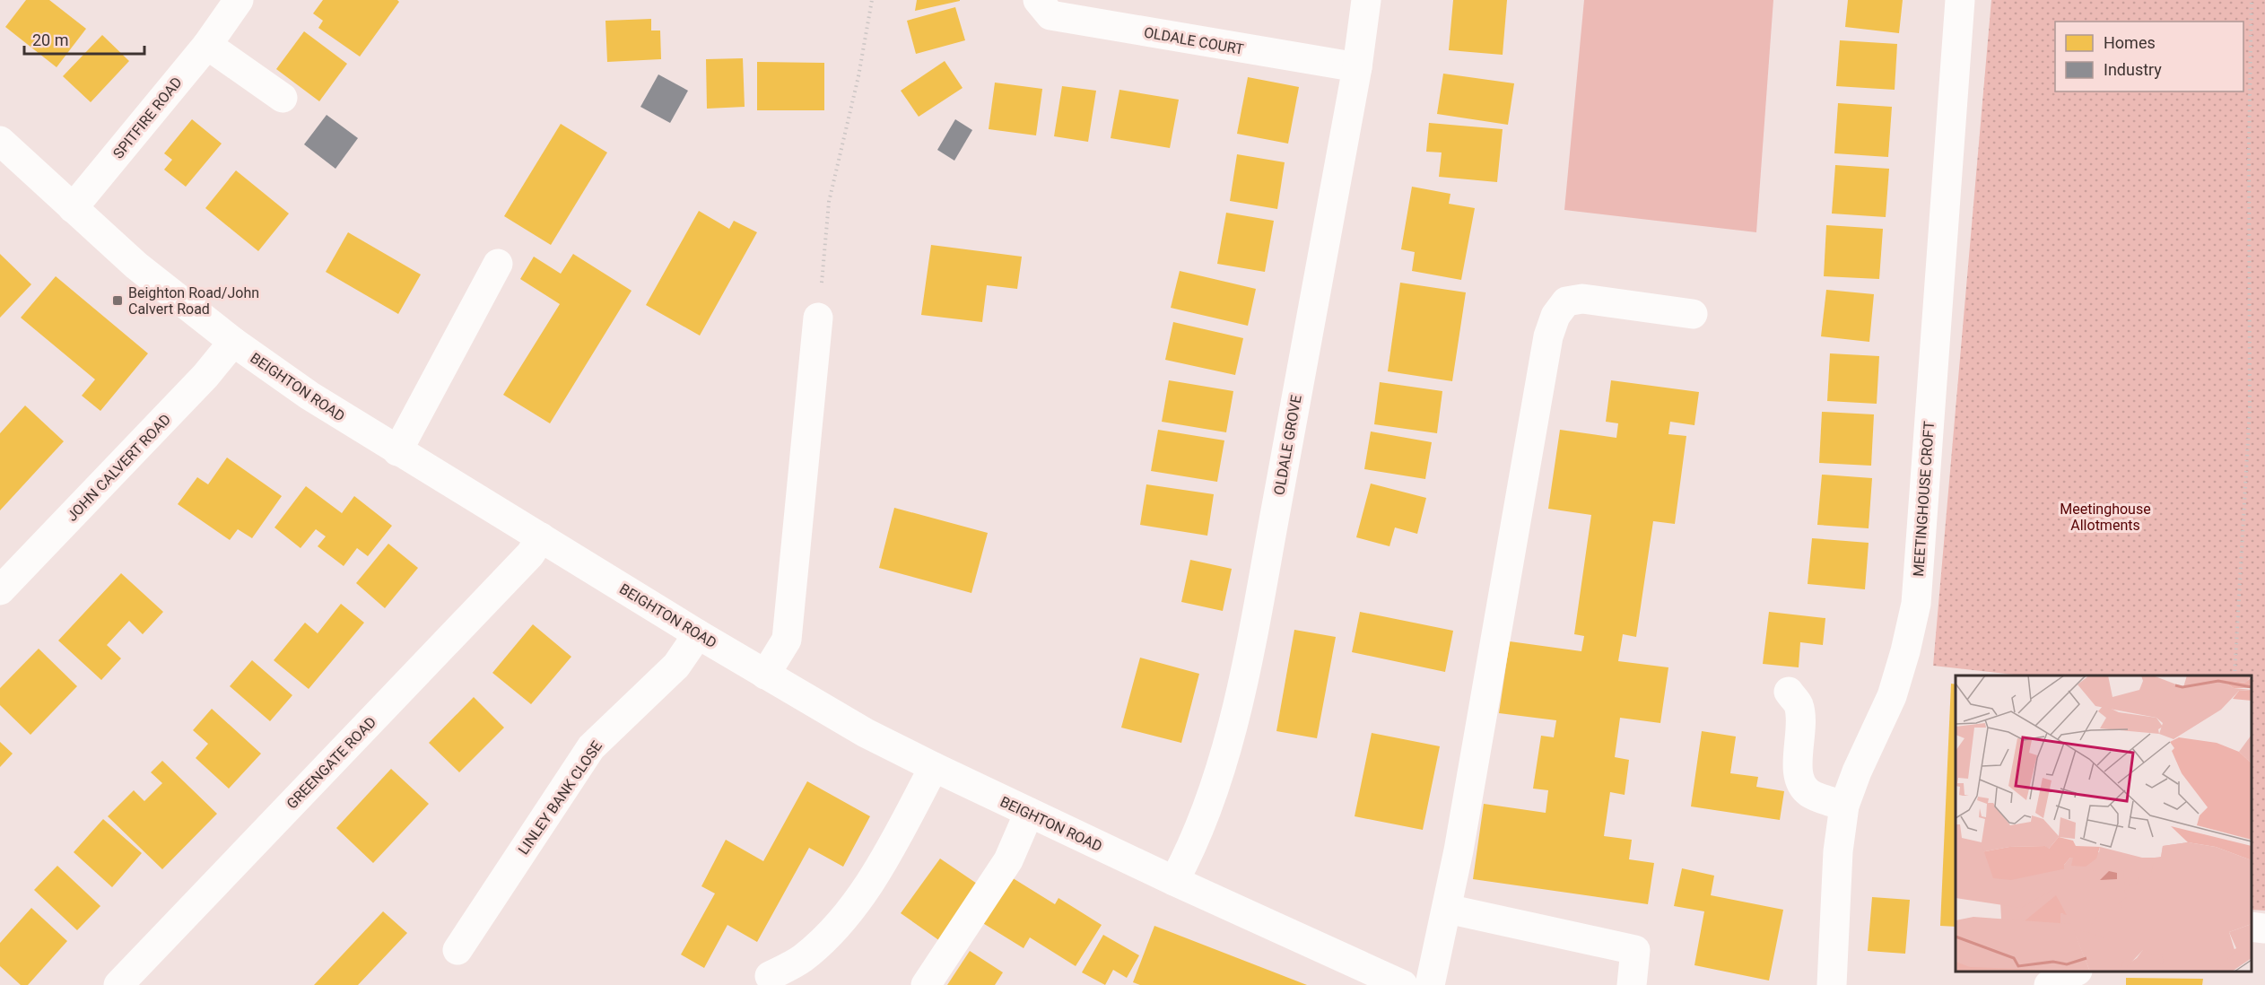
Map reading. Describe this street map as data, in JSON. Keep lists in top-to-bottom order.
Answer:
{
  "streets": {
    "street": [
      "OLDALE COURT",
      "SPITFIRE ROAD",
      "BEIGHTON ROAD",
      "OLDALE GROVE",
      "JOHN CALVERT ROAD",
      "MEETINGHOUSE CROFT",
      "GREENGATE ROAD",
      "LINLEY BANK CLOSE"
    ]
  },
  "crossings": [
    ["OLDALE COURT", "OLDALE GROVE"],
    ["SPITFIRE ROAD", "BEIGHTON ROAD"],
    ["BEIGHTON ROAD", "OLDALE GROVE"],
    ["BEIGHTON ROAD", "JOHN CALVERT ROAD"],
    ["BEIGHTON ROAD", "GREENGATE ROAD"],
    ["BEIGHTON ROAD", "LINLEY BANK CLOSE"]
  ],
  "parks": ["Meetinghouse Allotments"],
  "places": {
    "transit": ["Beighton Road/John Calvert Road"]
  },
  "legend": ["Homes", "Industry"],
  "scale_bar": "20 m"
}
